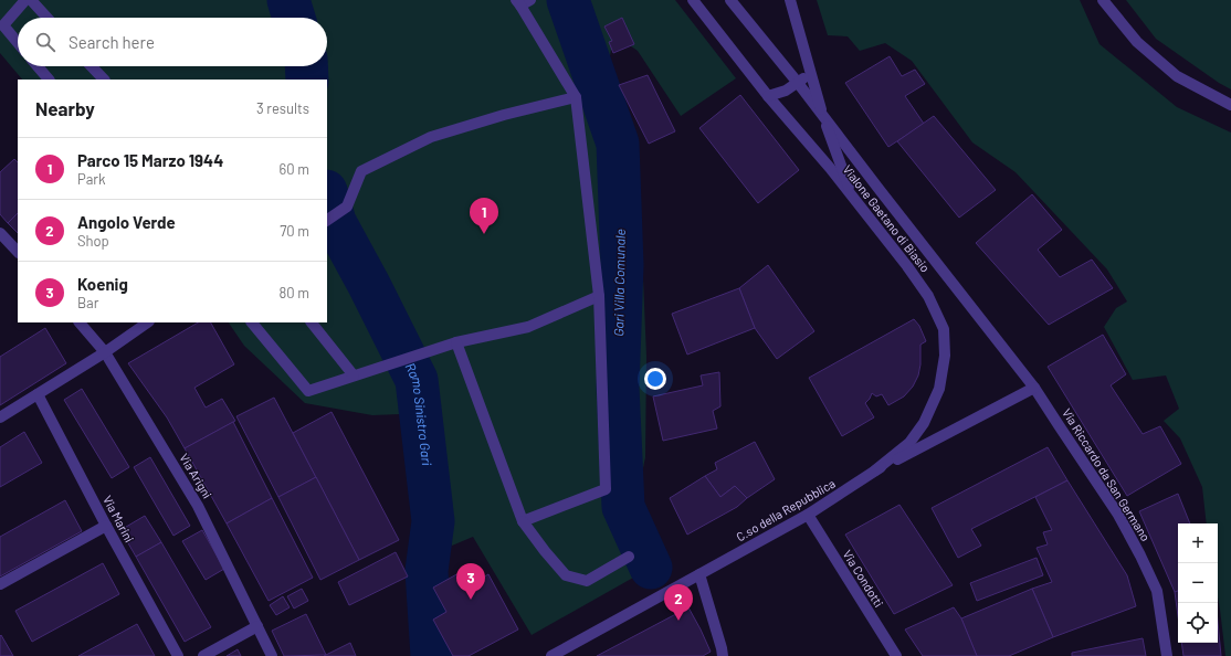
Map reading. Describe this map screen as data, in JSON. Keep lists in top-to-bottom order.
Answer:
{
  "streets": {
    "street": [
      "Vialone Gaetano di Biasio",
      "Via Riccardo da San Germano",
      "Via Arigni",
      "C.so della Repubblica",
      "Via Marini",
      "Via Condotti"
    ]
  },
  "crossings": [
    ["Vialone Gaetano di Biasio", "Via Riccardo da San Germano"],
    ["Vialone Gaetano di Biasio", "C.so della Repubblica"],
    ["Via Riccardo da San Germano", "C.so della Repubblica"],
    ["C.so della Repubblica", "Via Condotti"]
  ],
  "water": ["Gari Villa Comunale", "Ramo Sinistro Gari"],
  "page": {
    "search": "Search here",
    "heading": ["Nearby", "3 results"],
    "list": [
      {
        "mark": "1",
        "name": "Parco 15 Marzo 1944",
        "note": "Park",
        "value": "60 m"
      },
      {
        "mark": "2",
        "name": "Angolo Verde",
        "note": "Shop",
        "value": "70 m"
      },
      {
        "mark": "3",
        "name": "Koenig",
        "note": "Bar",
        "value": "80 m"
      }
    ],
    "pins": ["1", "3", "2"],
    "map_buttons": ["+", "−"]
  }
}
